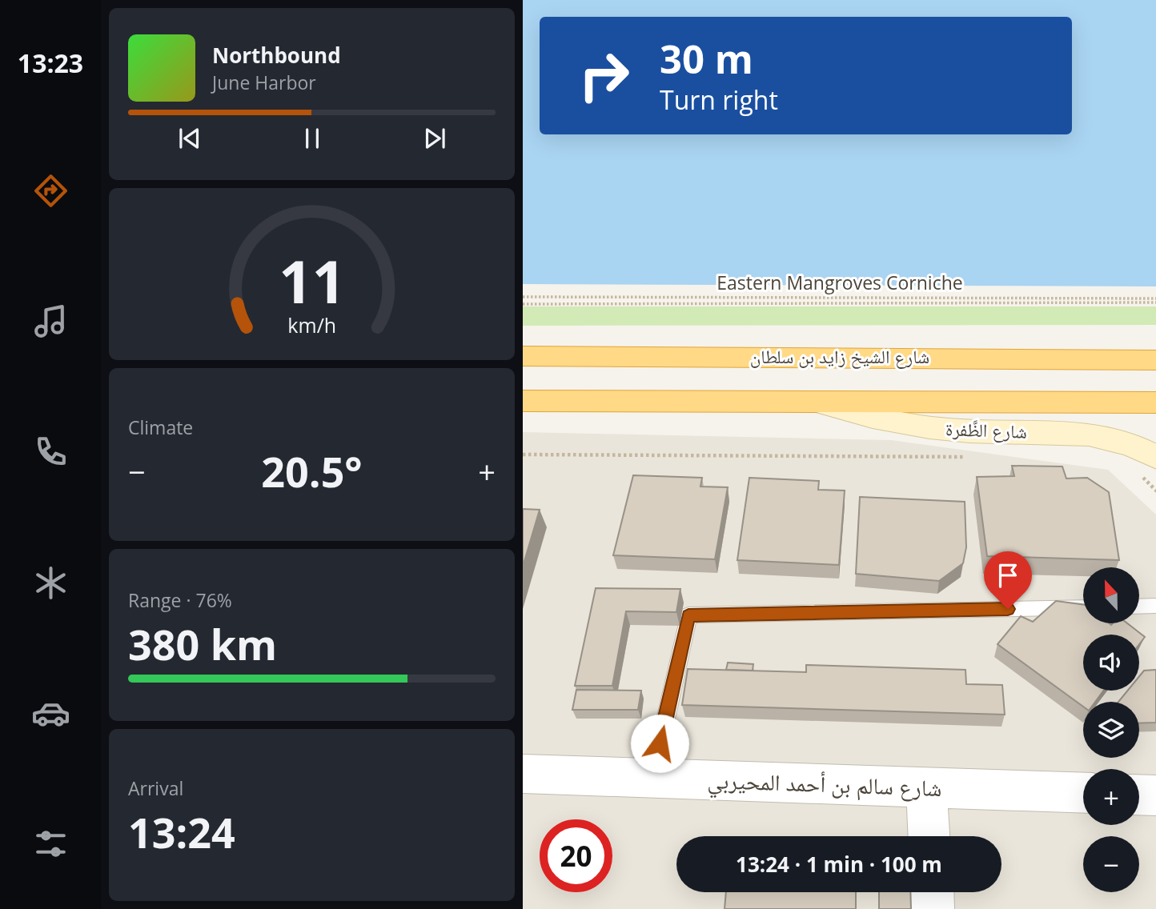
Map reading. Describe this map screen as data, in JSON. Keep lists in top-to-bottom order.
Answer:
{
  "streets": {
    "highway": ["شارع الشيخ زايد بن سلطان"],
    "main road": ["شارع الظَّفرة"],
    "street": ["شارع سالم بن أحمد المحيربي"],
    "path": ["Eastern Mangroves Corniche"]
  },
  "north": "top",
  "page": {
    "tabs": "13:23",
    "turn": ["30 m", "Turn right"],
    "song": ["Northbound", "June Harbor"],
    "tile": [
      "Climate",
      ["Range · 76%", "380 km"],
      ["Arrival", "13:24"]
    ],
    "heat": ["−", "20.5°", "+"],
    "map_buttons": ["+", "−"],
    "limit": "20",
    "trip": "13:24 · 1 min · 100 m",
    "gauge": ["11", "km/h"]
  }
}
